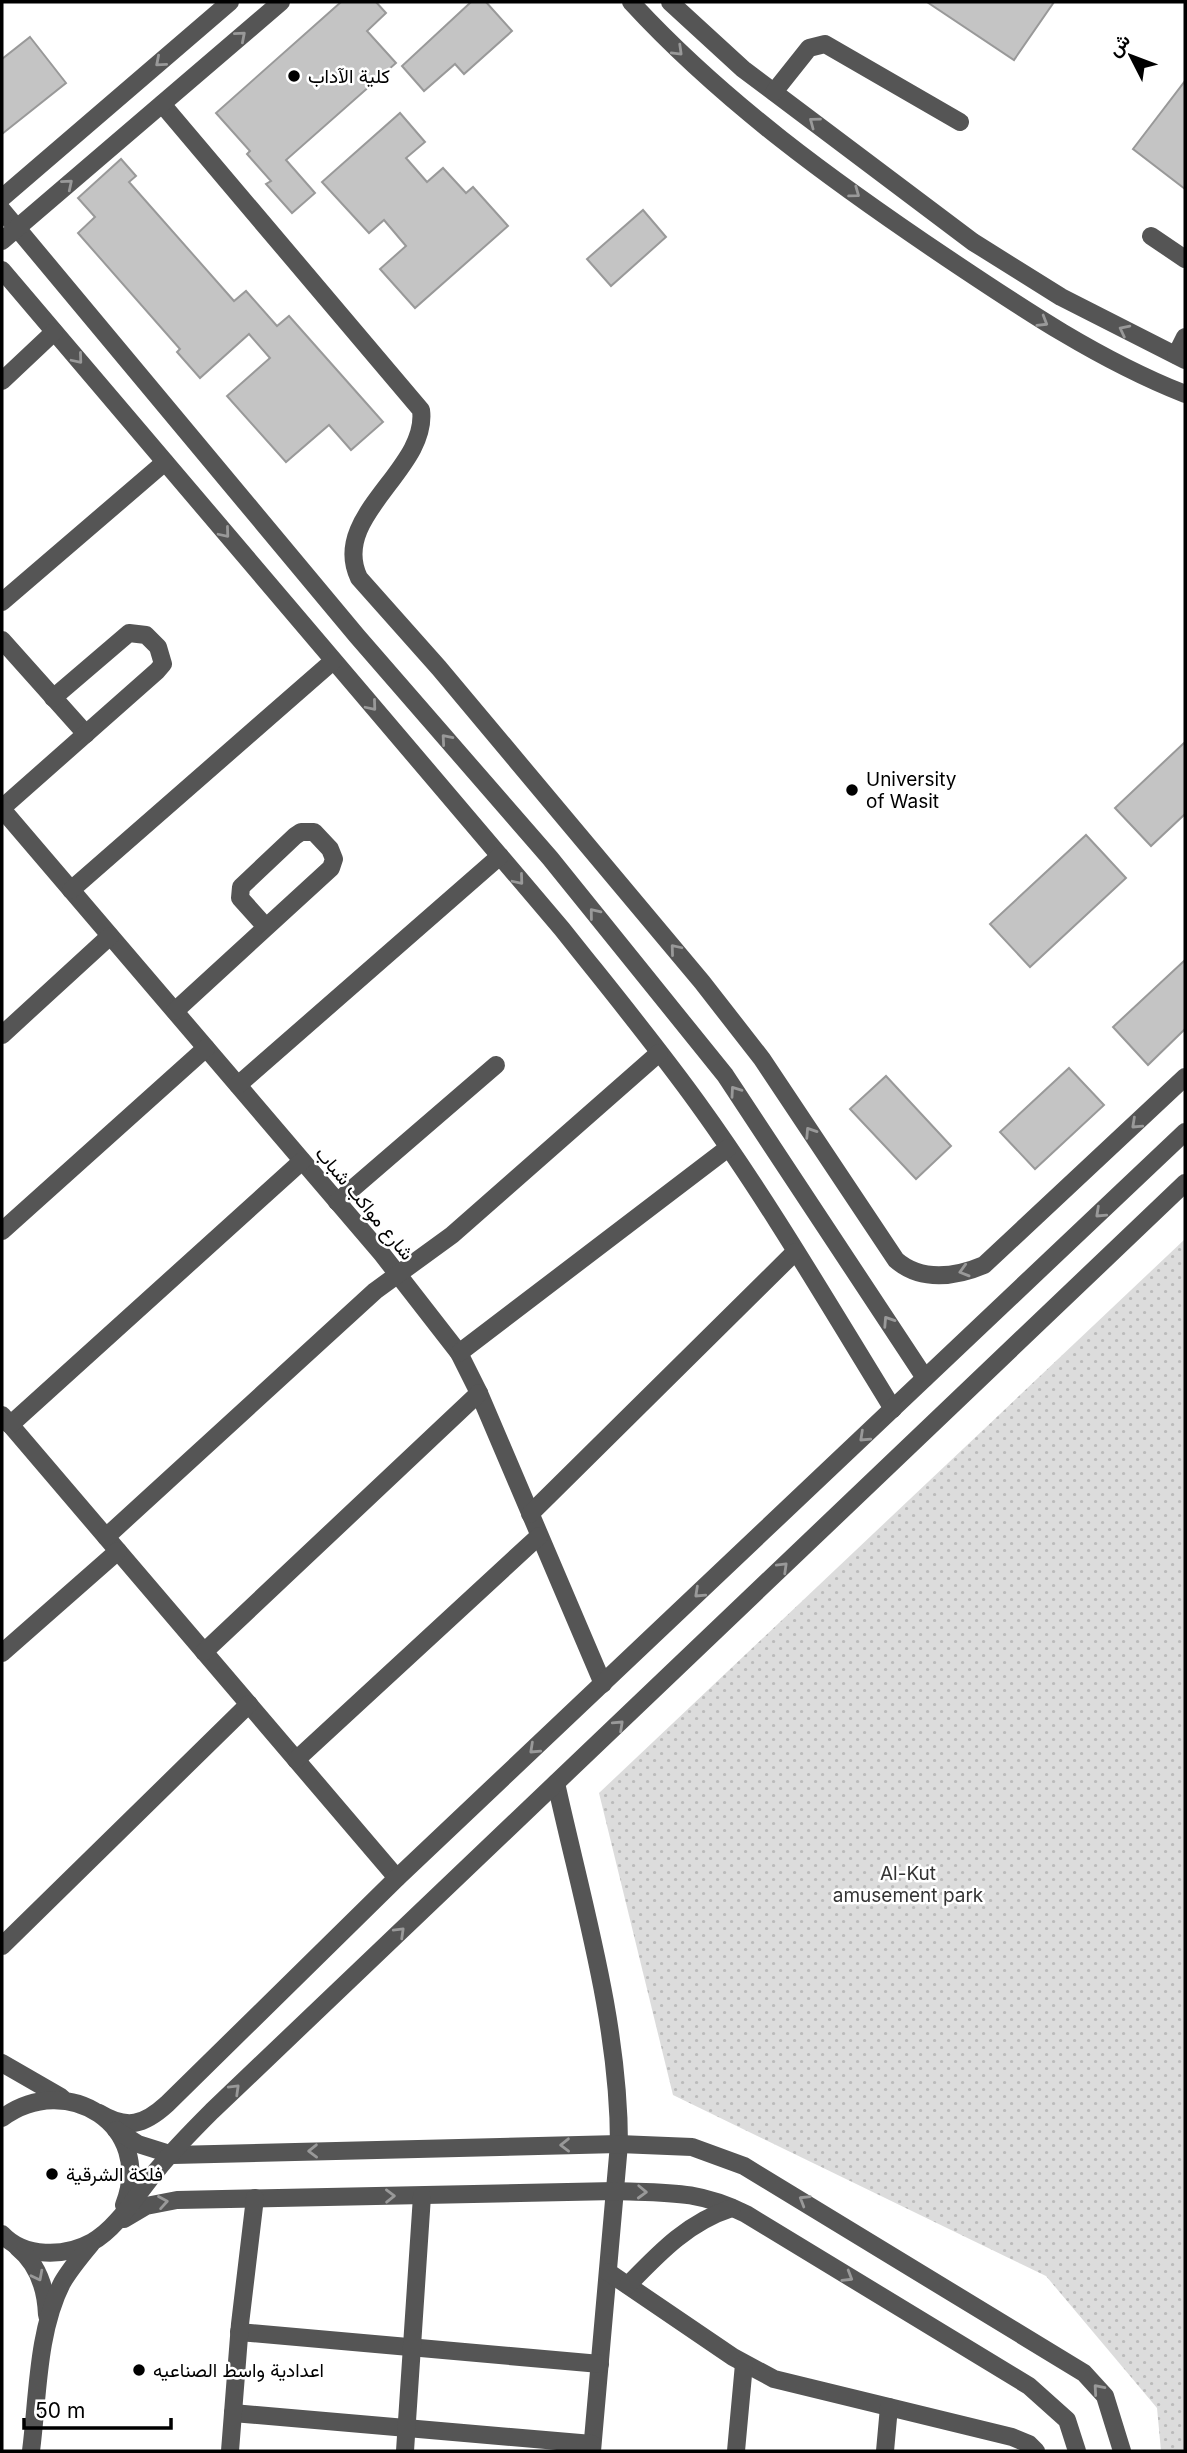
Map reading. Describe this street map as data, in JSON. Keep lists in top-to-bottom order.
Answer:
{
  "streets": {
    "street": ["شارع مواكب شباب"]
  },
  "parks": ["Al-Kut amusement park"],
  "places": [
    "كلية الآداب",
    "University of Wasit",
    "فلكة الشرقية",
    "اعدادية واسط الصناعيه"
  ],
  "scale_bar": "50 m",
  "north": "top left"
}
